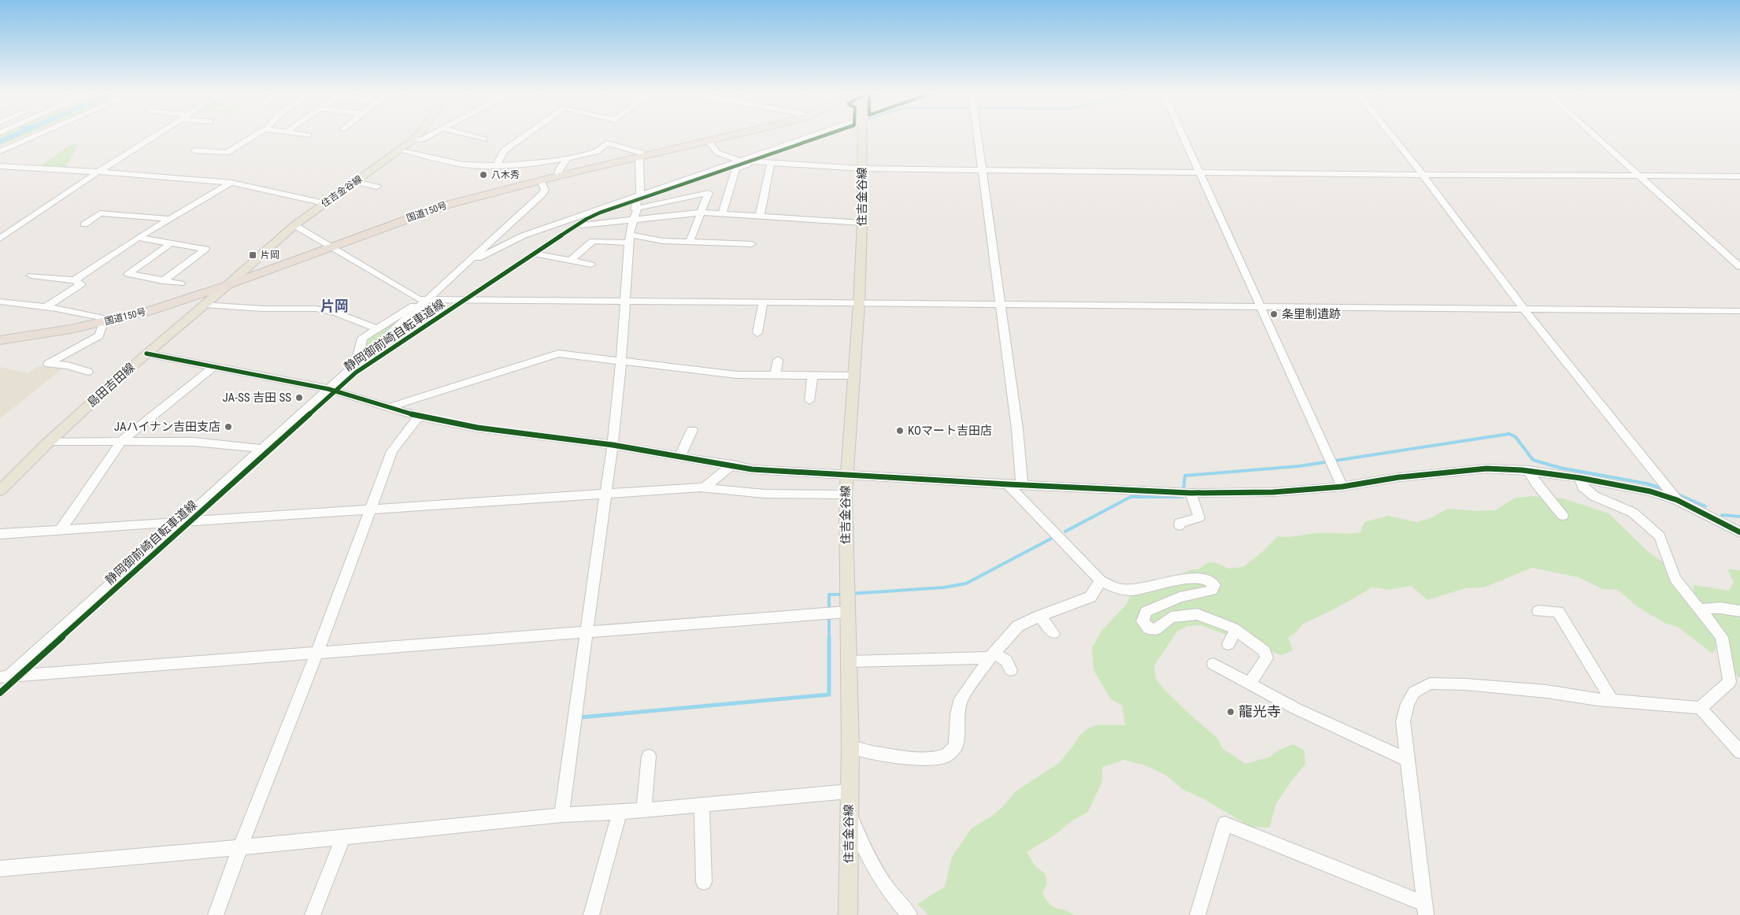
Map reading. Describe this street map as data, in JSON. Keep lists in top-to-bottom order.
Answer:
{
  "streets": {
    "highway": ["国道150号"],
    "main road": ["住吉金谷線", "島田吉田線"],
    "cycle path": ["静岡御前崎自転車道線"]
  },
  "crossings": [
    ["住吉金谷線", "国道150号"],
    ["住吉金谷線", "島田吉田線"],
    ["国道150号", "島田吉田線"]
  ],
  "districts": ["片岡"],
  "places": {
    "other": [
      "八木秀",
      "条里制遺跡",
      "JA-SS 吉田 SS",
      "JAハイナン吉田支店",
      "KOマート吉田店",
      "龍光寺"
    ],
    "transit": ["片岡"]
  }
}
